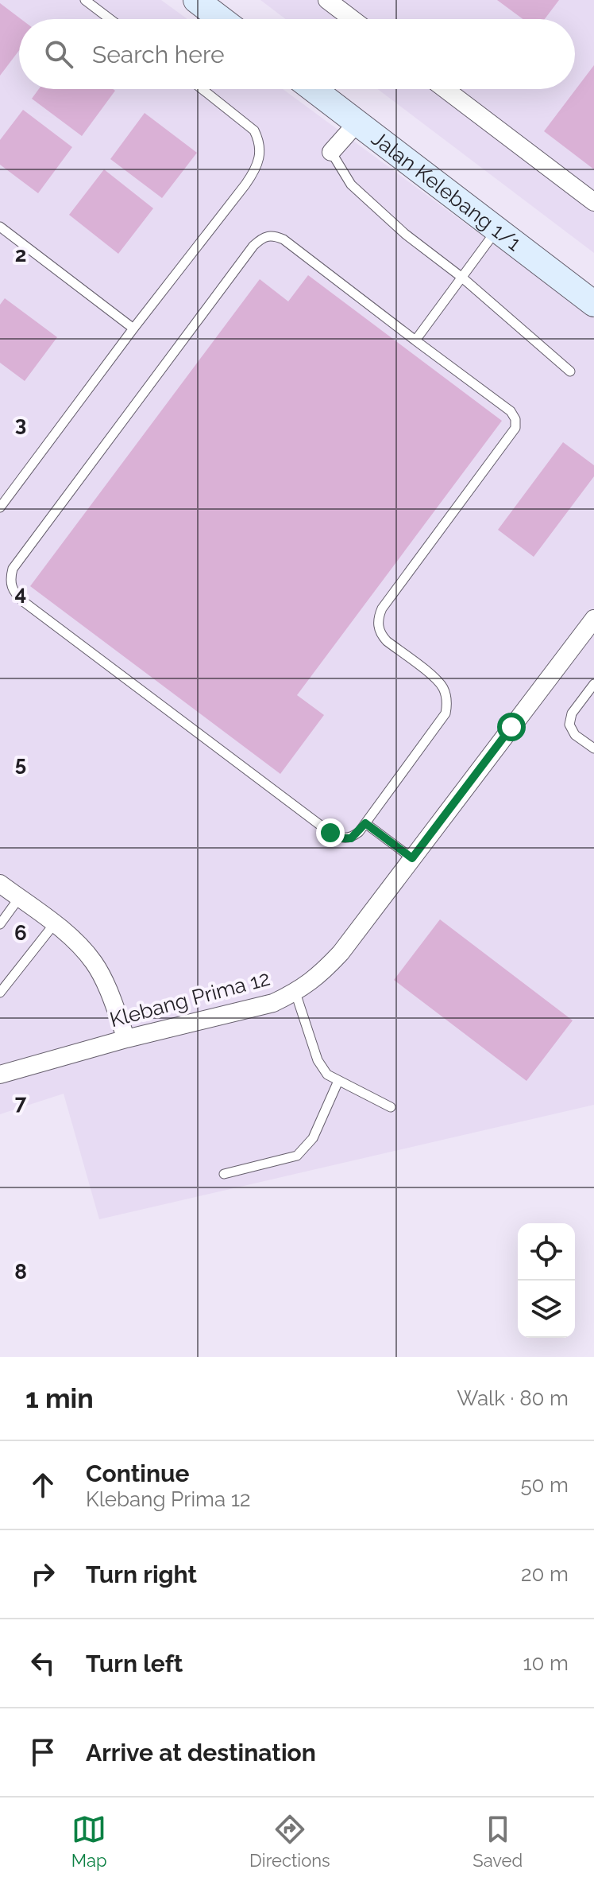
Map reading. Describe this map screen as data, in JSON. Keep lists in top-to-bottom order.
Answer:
{
  "streets": {
    "street": ["Jalan Kelebang 1/1", "Klebang Prima 12"]
  },
  "page": {
    "search": "Search here",
    "heading": ["1 min", "Walk · 80 m"],
    "list": [
      ["Continue", "Klebang Prima 12", "50 m"],
      ["Turn right", "20 m"],
      ["Turn left", "10 m"],
      "Arrive at destination"
    ],
    "nav": ["Map", "Directions", "Saved"]
  },
  "grid": {
    "rows": [
      "2",
      "3",
      "4",
      "5",
      "6",
      "7",
      "8"
    ]
  }
}
